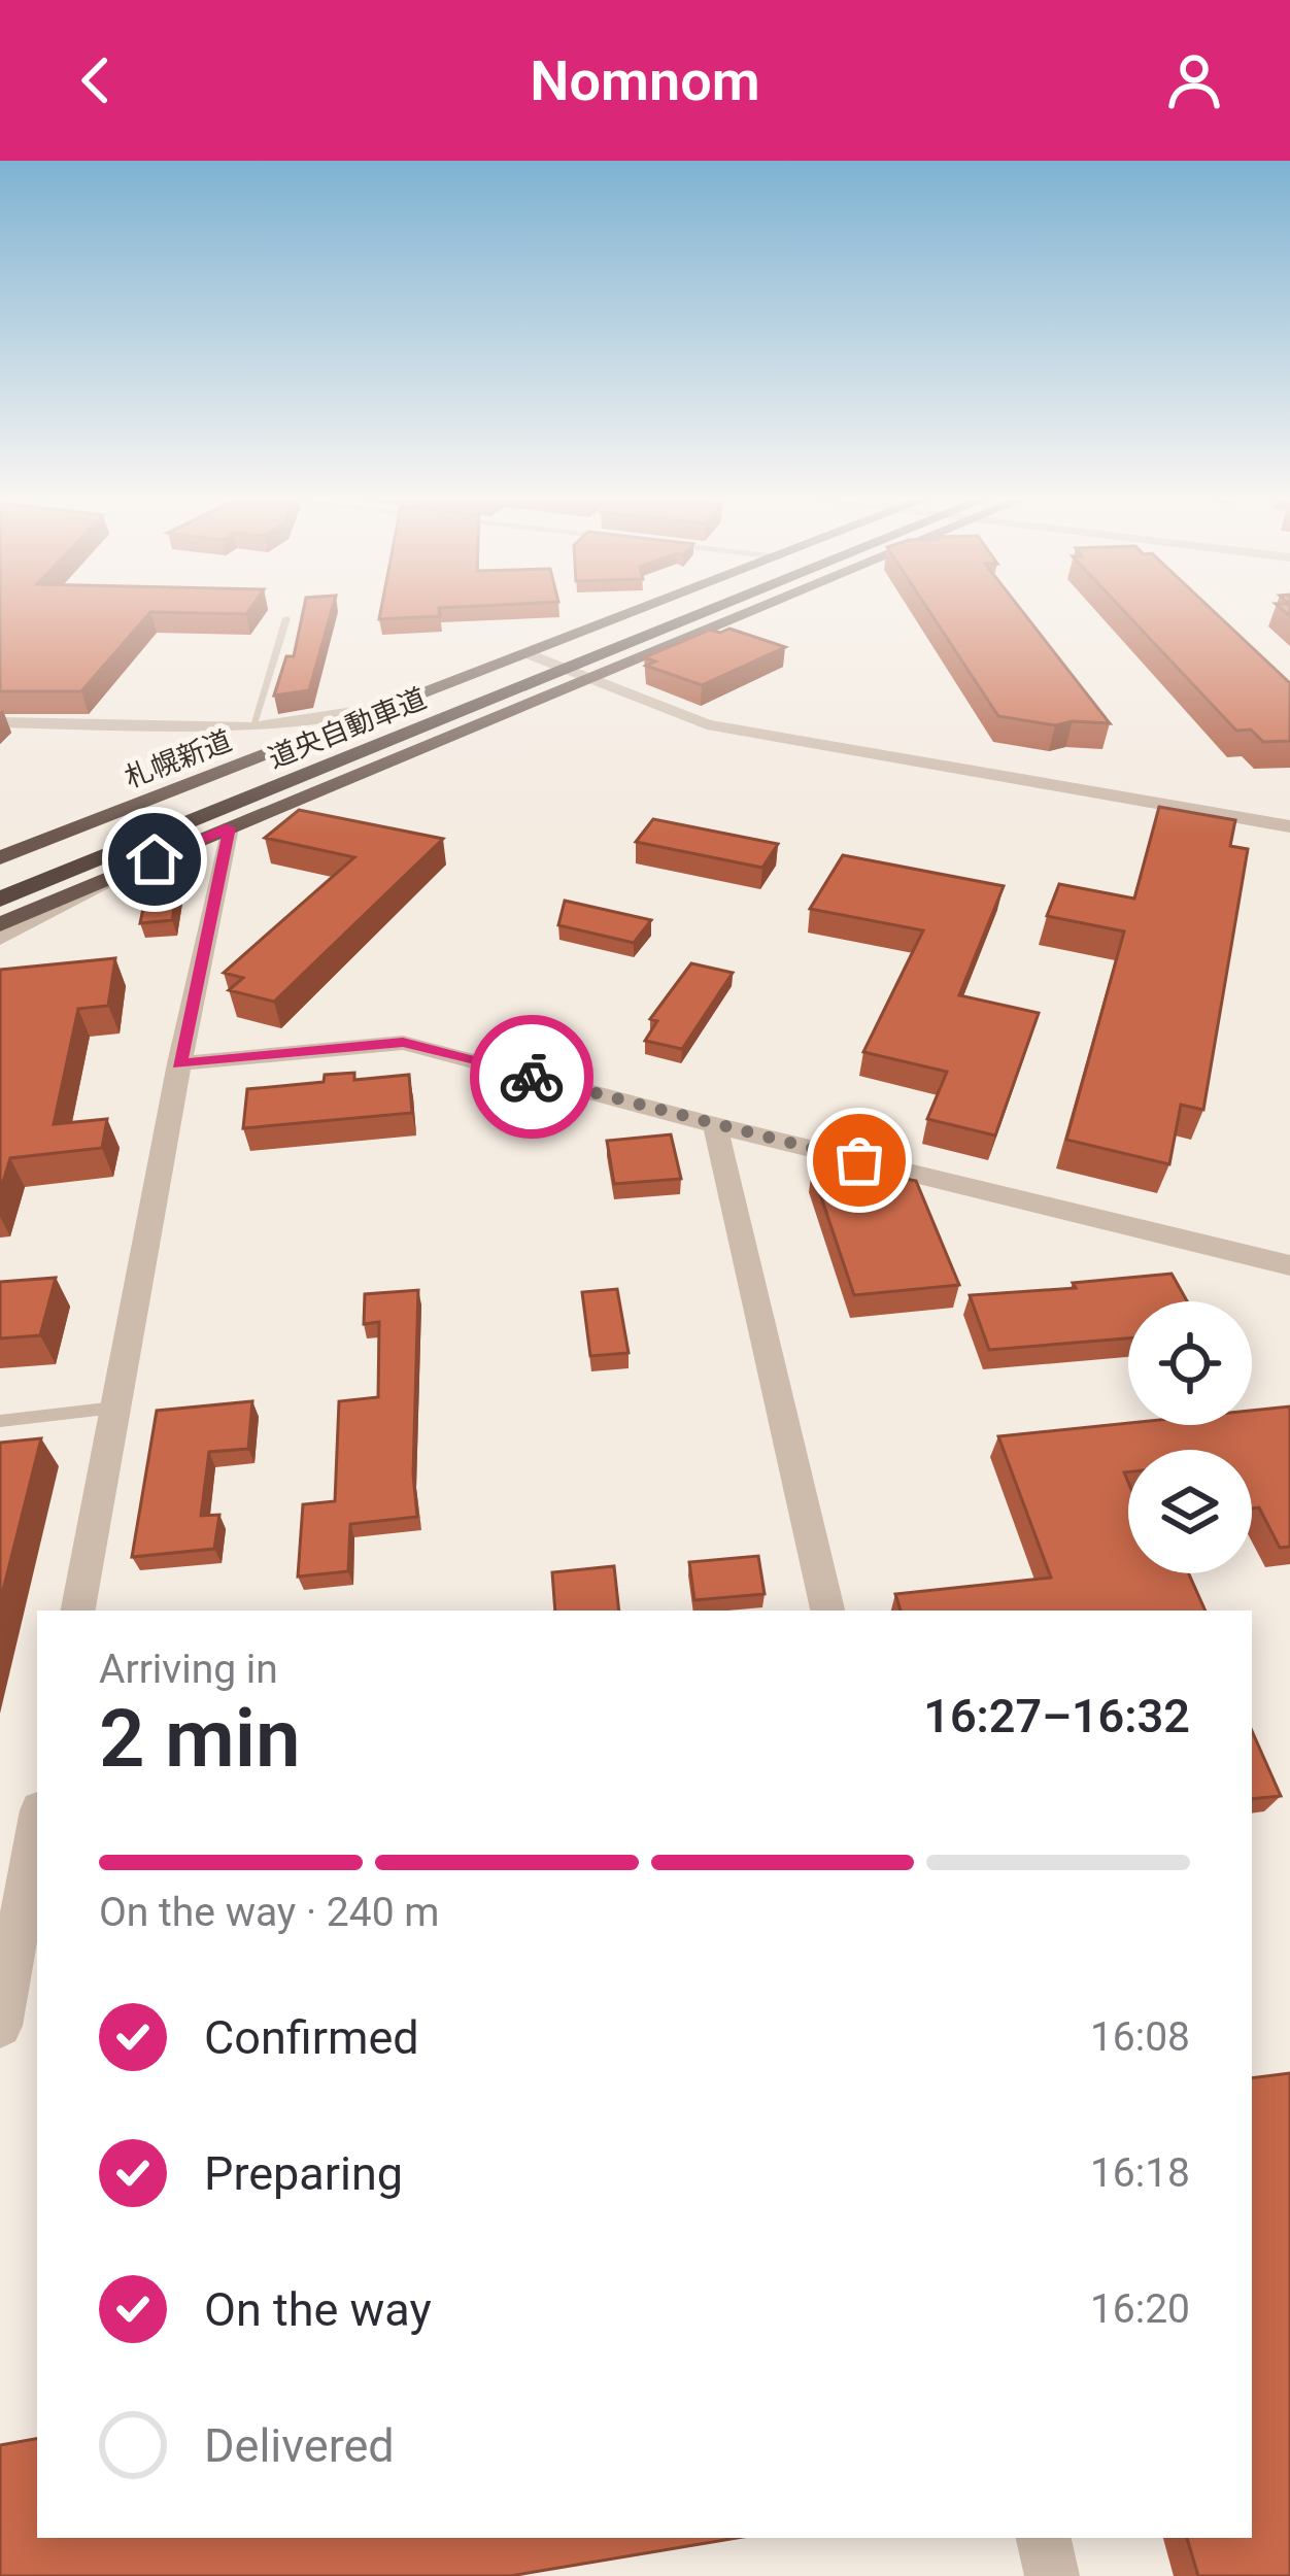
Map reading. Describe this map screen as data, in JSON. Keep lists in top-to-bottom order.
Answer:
{
  "streets": {
    "highway": ["道央自動車道", "札幌新道"]
  },
  "page": {
    "header": "Nomnom",
    "heading": ["2 min", "Arriving in", "16:27–16:32"],
    "bar": "On the way · 240 m",
    "list": [
      ["Confirmed", "16:08"],
      ["Preparing", "16:18"],
      ["On the way", "16:20"],
      "Delivered"
    ]
  }
}
